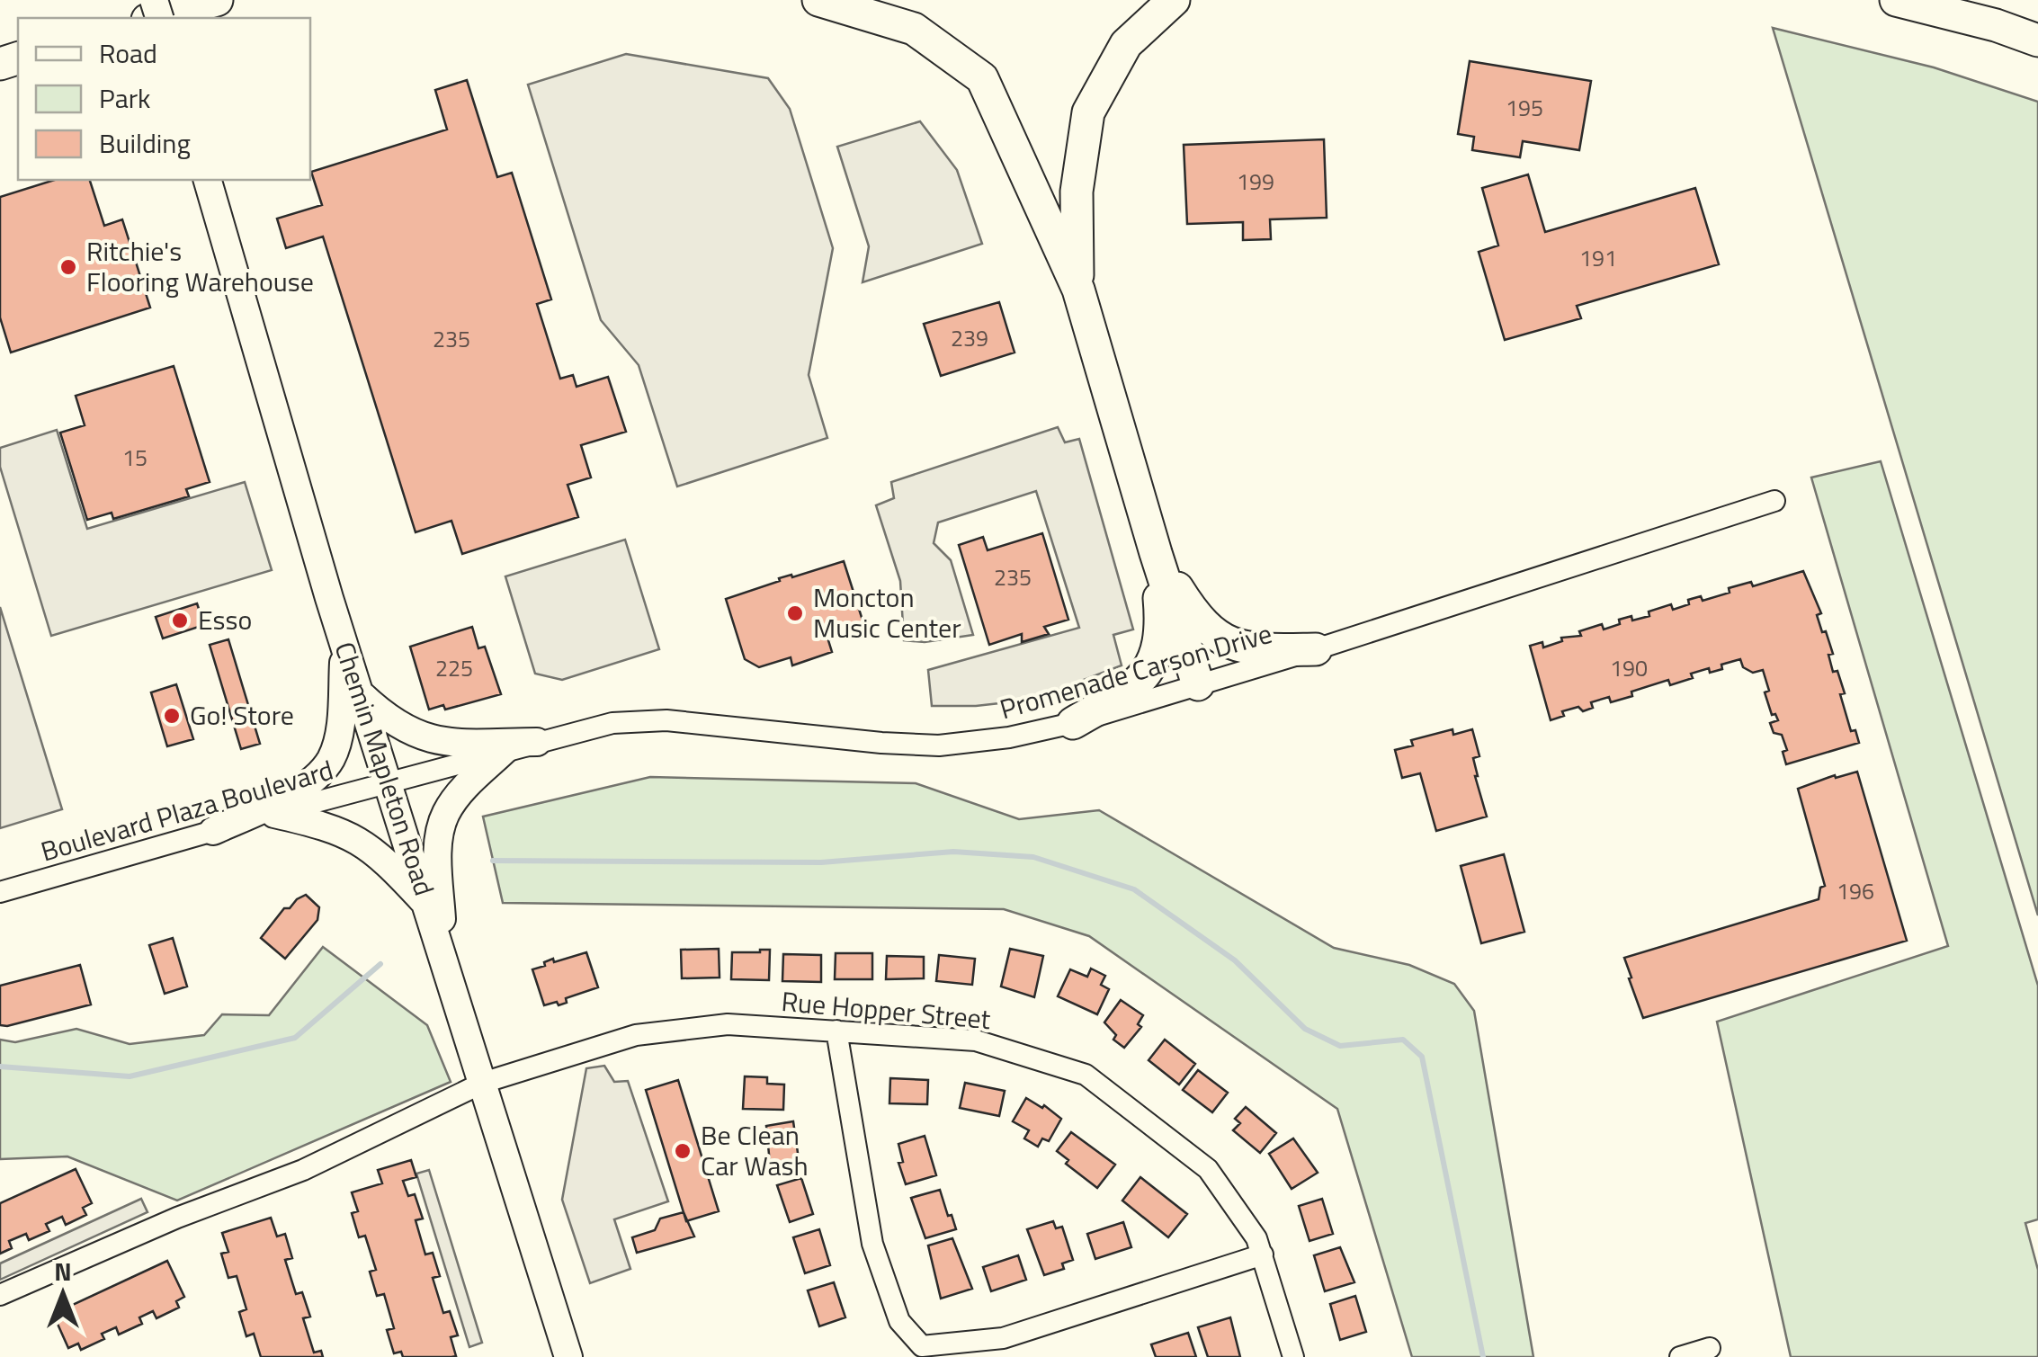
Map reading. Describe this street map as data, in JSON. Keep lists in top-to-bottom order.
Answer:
{
  "streets": {
    "main road": ["Chemin Mapleton Road"],
    "street": ["Promenade Carson Drive", "Boulevard Plaza Boulevard", "Rue Hopper Street"]
  },
  "crossings": [
    ["Promenade Carson Drive", "Chemin Mapleton Road"],
    ["Promenade Carson Drive", "Boulevard Plaza Boulevard"],
    ["Chemin Mapleton Road", "Boulevard Plaza Boulevard"],
    ["Chemin Mapleton Road", "Rue Hopper Street"]
  ],
  "places": [
    "Ritchie's Flooring Warehouse",
    "Moncton Music Center",
    "Esso",
    "Go! Store",
    "Be Clean Car Wash"
  ],
  "house_numbers": [
    "195",
    "199",
    "191",
    "239",
    "235",
    "15",
    "235",
    "225",
    "190",
    "196"
  ],
  "legend": ["Road", "Park", "Building"],
  "north": "top"
}
